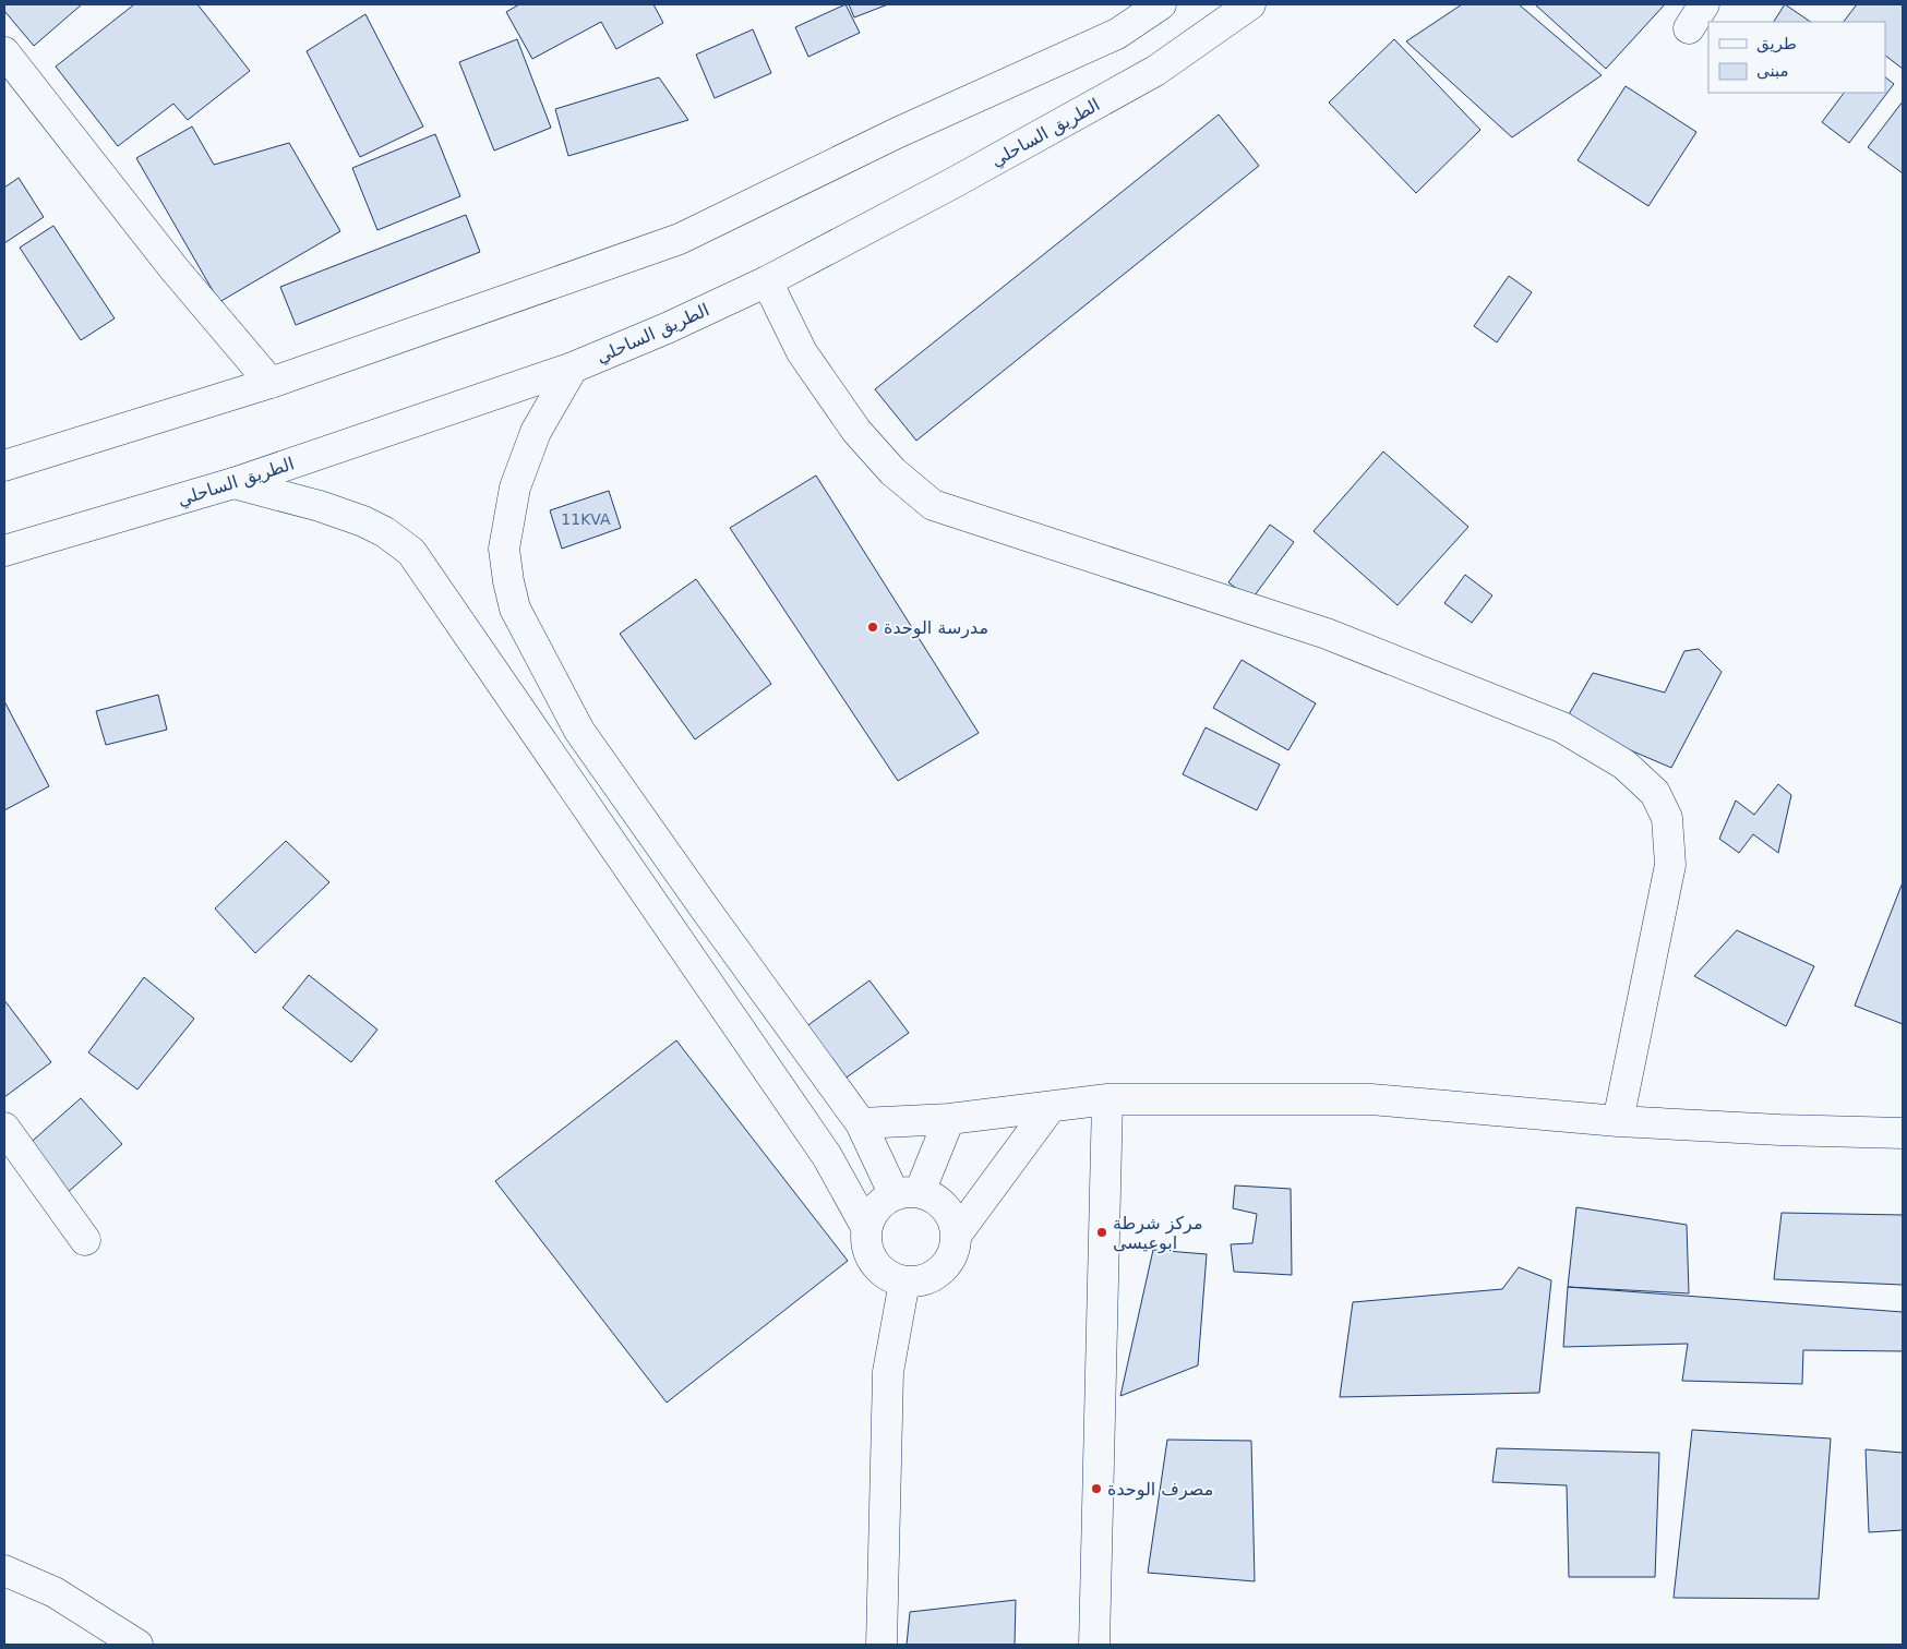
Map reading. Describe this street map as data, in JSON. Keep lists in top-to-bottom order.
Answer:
{
  "streets": {
    "main road": ["الطريق الساحلي"]
  },
  "places": ["مدرسة الوحدة", "مركز شرطة ابوعيسى", "مصرف الوحدة"],
  "house_numbers": ["11KVA"],
  "legend": ["طريق", "مبنى"]
}
